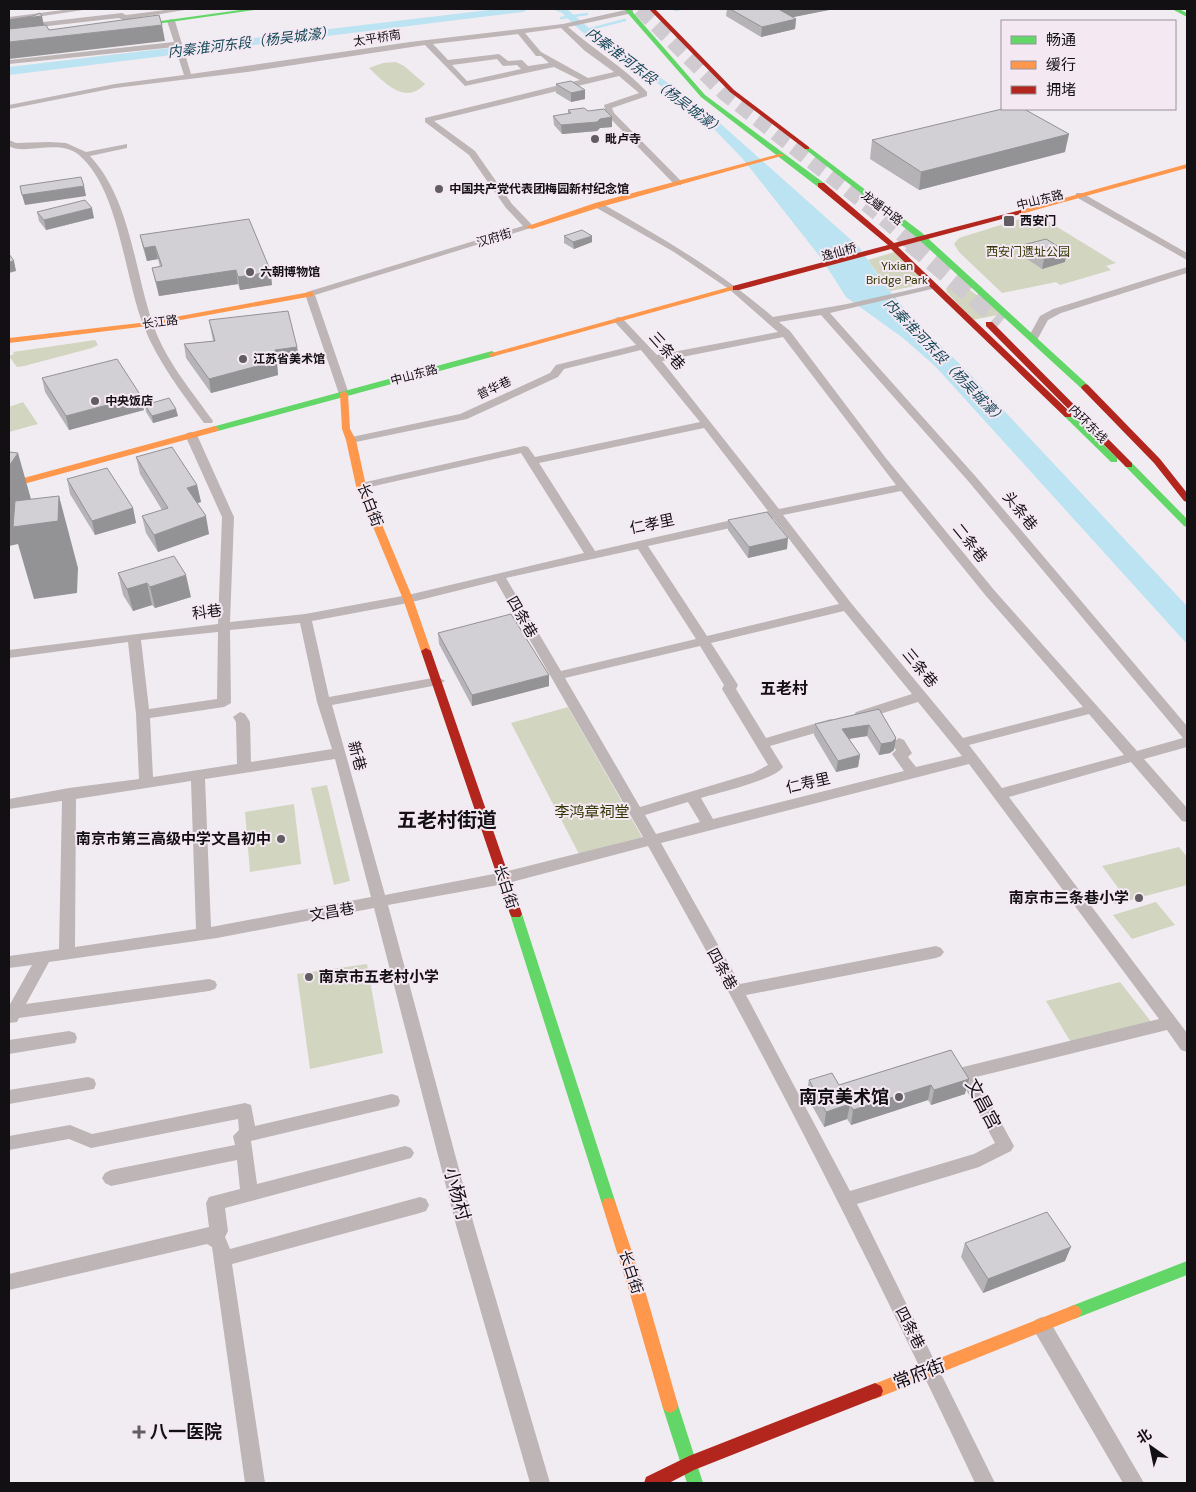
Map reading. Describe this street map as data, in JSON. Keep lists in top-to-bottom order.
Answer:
{
  "streets": {
    "main road": [
      "中山东路",
      "龙蟠中路",
      "汉府街",
      "逸仙桥",
      "长江路",
      "内环东线",
      "长白街",
      "常府街"
    ],
    "street": [
      "太平桥南",
      "三条巷",
      "普华巷",
      "头条巷",
      "仁孝里",
      "二条巷",
      "科巷",
      "四条巷",
      "新巷",
      "仁寿里",
      "文昌巷",
      "文昌宫",
      "小杨村"
    ]
  },
  "crossings": [
    ["太平桥南", "龙蟠中路"],
    ["中山东路", "龙蟠中路"],
    ["中山东路", "逸仙桥"],
    ["中山东路", "三条巷"],
    ["中山东路", "长白街"],
    ["中山东路", "二条巷"],
    ["龙蟠中路", "汉府街"],
    ["龙蟠中路", "内环东线"],
    ["汉府街", "长江路"],
    ["汉府街", "长白街"],
    ["汉府街", "二条巷"],
    ["长江路", "长白街"],
    ["三条巷", "普华巷"],
    ["三条巷", "仁孝里"],
    ["三条巷", "仁寿里"],
    ["三条巷", "文昌宫"],
    ["普华巷", "长白街"],
    ["长白街", "仁孝里"],
    ["长白街", "科巷"],
    ["长白街", "文昌巷"],
    ["长白街", "常府街"],
    ["仁孝里", "二条巷"],
    ["仁孝里", "科巷"],
    ["仁孝里", "四条巷"],
    ["科巷", "新巷"],
    ["四条巷", "仁寿里"],
    ["四条巷", "文昌巷"],
    ["四条巷", "文昌宫"],
    ["四条巷", "常府街"],
    ["新巷", "文昌巷"],
    ["新巷", "小杨村"],
    ["仁寿里", "文昌巷"],
    ["文昌巷", "小杨村"]
  ],
  "districts": ["五老村", "五老村街道"],
  "water": ["内秦淮河东段（杨吴城濠）"],
  "parks": ["西安门遗址公园", "Yixian Bridge Park", "李鸿章祠堂"],
  "places": {
    "other": [
      "毗卢寺",
      "中国共产党代表团梅园新村纪念馆",
      "六朝博物馆",
      "江苏省美术馆",
      "中央饭店",
      "南京市第三高级中学文昌初中",
      "南京市三条巷小学",
      "南京市五老村小学",
      "南京美术馆"
    ],
    "transit": ["西安门"],
    "health": ["八一医院"]
  },
  "legend": ["畅通", "缓行", "拥堵"],
  "north": "top left"
}
